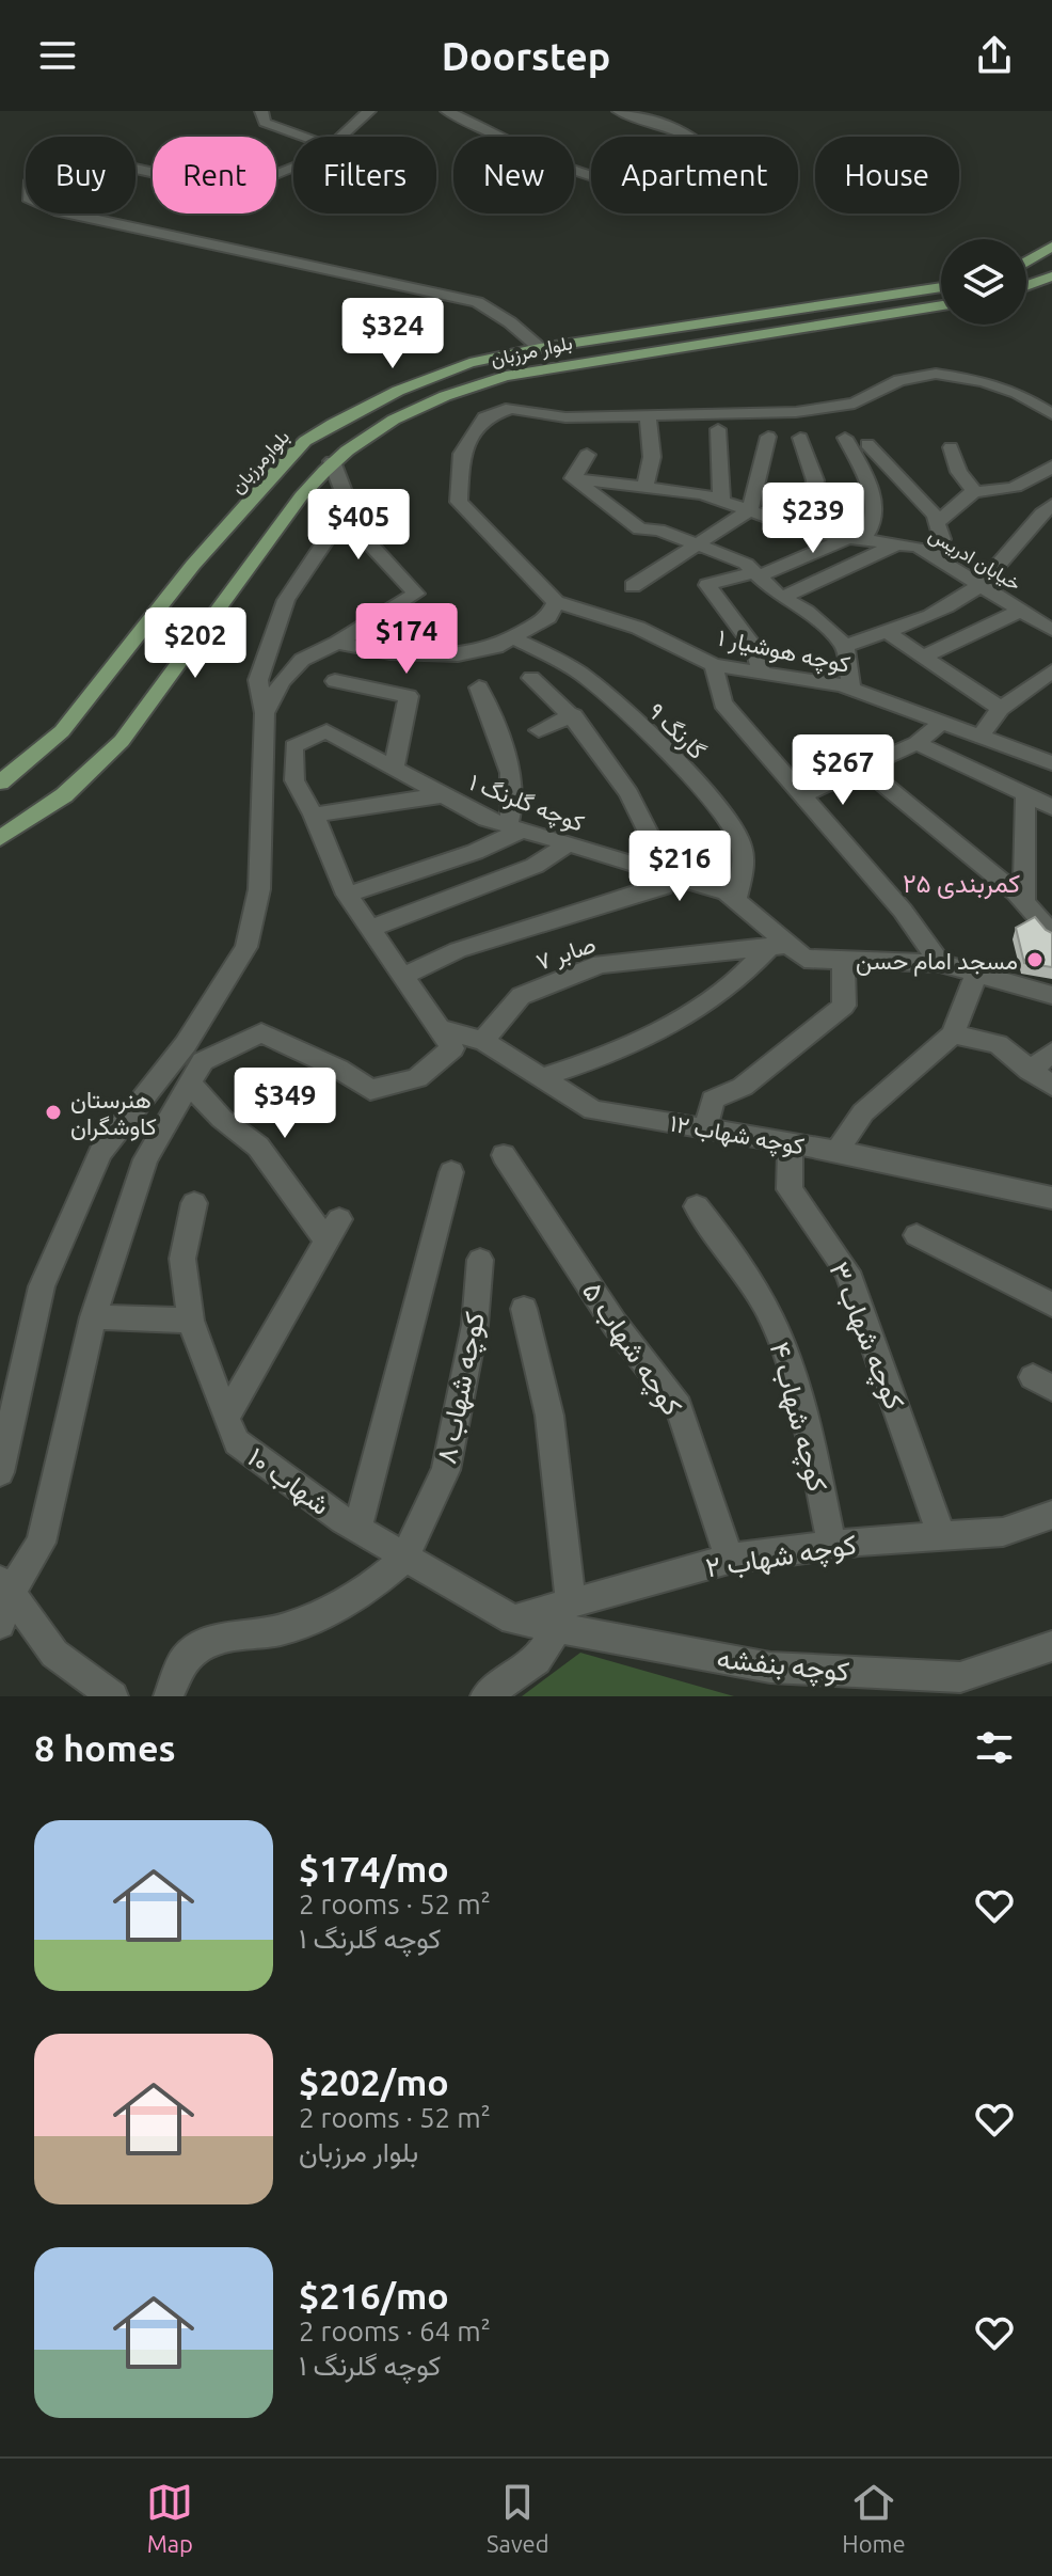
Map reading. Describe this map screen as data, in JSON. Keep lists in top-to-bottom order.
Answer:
{
  "streets": {
    "main road": ["بلوار مرزبان", "بلوارمرزبان"],
    "street": [
      "خیابان ادریس",
      "کوچه هوشیار ۱",
      "گارنگ ۹",
      "کوچه گلرنگ ۱",
      "صابر ۷",
      "کوچه شهاب ۱۲",
      "کوچه شهاب ۳",
      "کوچه شهاب ۵",
      "کوچه شهاب ۸",
      "کوچه شهاب ۴",
      "شهاب ۱۰",
      "کوچه شهاب ۲",
      "کوچه بنفشه"
    ]
  },
  "crossings": [
    ["گارنگ ۹", "کوچه گلرنگ ۱"],
    ["کوچه گلرنگ ۱", "صابر ۷"],
    ["صابر ۷", "کوچه شهاب ۱۲"],
    ["کوچه شهاب ۱۲", "کوچه شهاب ۳"],
    ["کوچه شهاب ۳", "کوچه شهاب ۲"],
    ["کوچه شهاب ۵", "کوچه شهاب ۲"],
    ["کوچه شهاب ۸", "شهاب ۱۰"],
    ["کوچه شهاب ۴", "کوچه شهاب ۲"],
    ["شهاب ۱۰", "کوچه بنفشه"],
    ["کوچه شهاب ۲", "کوچه بنفشه"]
  ],
  "districts": ["کمربندی ۲۵"],
  "places": ["مسجد امام حسن", "هنرستان کاوشگران"],
  "page": {
    "header": "Doorstep",
    "chip": [
      "Buy",
      "Rent",
      "Filters",
      "New",
      "Apartment",
      "House"
    ],
    "price": [
      "$324",
      "$239",
      "$405",
      "$174",
      "$202",
      "$267",
      "$216",
      "$349"
    ],
    "heading": "8 homes",
    "list": [
      {
        "name": "$174/mo",
        "note": "2 rooms · 52 m² · کوچه گلرنگ ۱"
      },
      {
        "name": "$202/mo",
        "note": "2 rooms · 52 m² · بلوار مرزبان"
      },
      {
        "name": "$216/mo",
        "note": "2 rooms · 64 m² · کوچه گلرنگ ۱"
      }
    ],
    "tabs": ["Map", "Saved", "Home"]
  }
}
